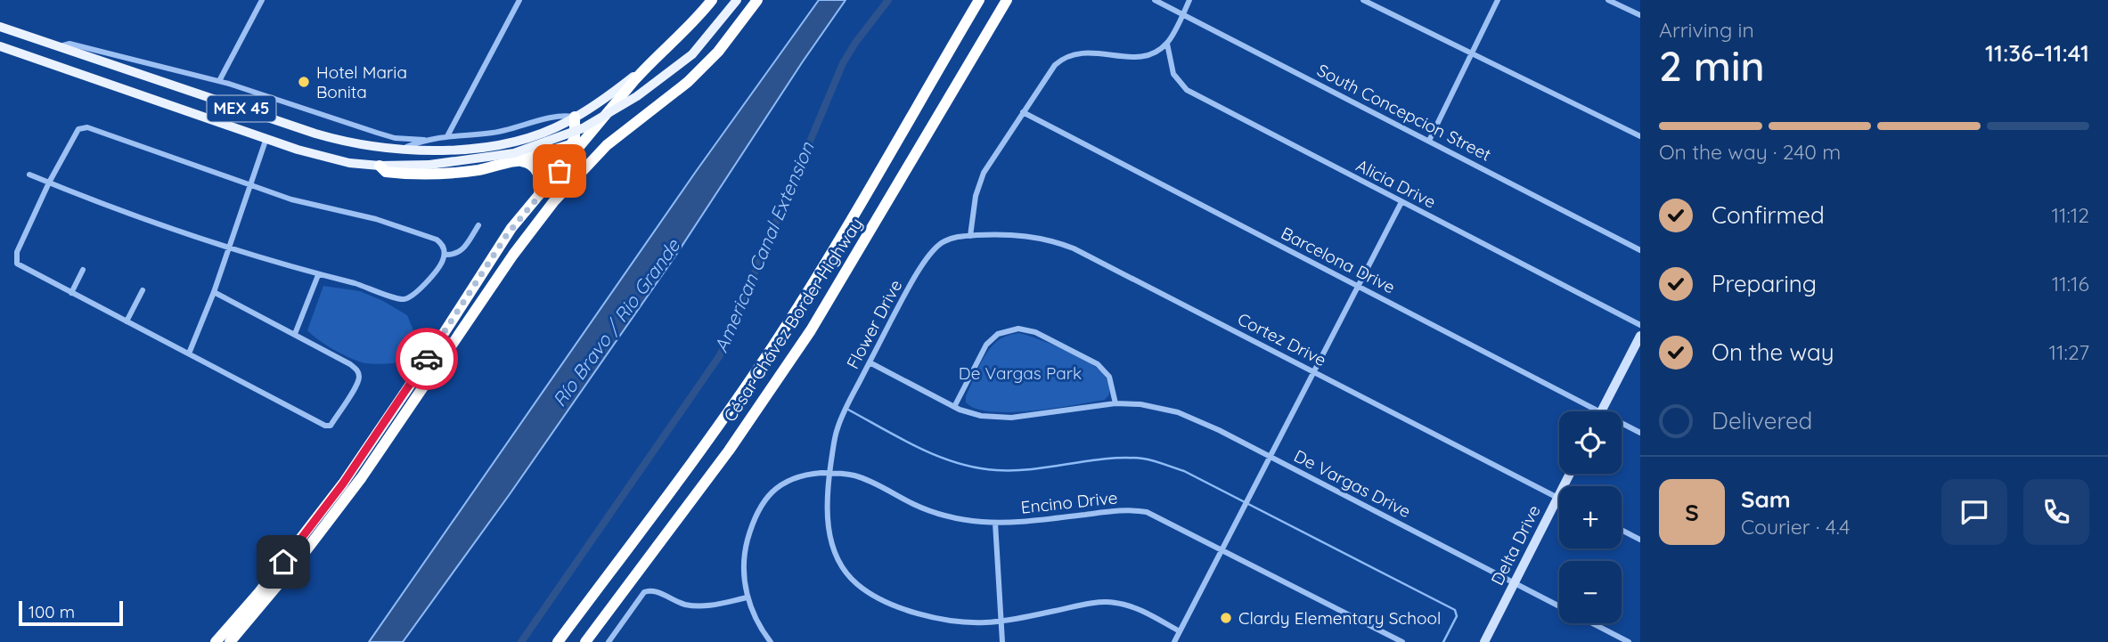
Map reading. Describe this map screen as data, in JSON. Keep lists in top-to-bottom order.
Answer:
{
  "streets": {
    "highway": ["MEX 45", "César Chávez Border Highway"],
    "main road": ["Delta Drive"],
    "street": [
      "South Concepcion Street",
      "Alicia Drive",
      "Barcelona Drive",
      "Flower Drive",
      "Cortez Drive",
      "De Vargas Drive",
      "Encino Drive"
    ]
  },
  "crossings": [
    ["Flower Drive", "Cortez Drive"],
    ["Flower Drive", "De Vargas Drive"],
    ["Flower Drive", "Encino Drive"],
    ["Cortez Drive", "Delta Drive"],
    ["De Vargas Drive", "Delta Drive"]
  ],
  "water": ["American Canal Extension", "Río Bravo / Rio Grande"],
  "parks": ["De Vargas Park"],
  "places": ["Hotel Maria Bonita", "Clardy Elementary School"],
  "scale_bar": "100 m",
  "page": {
    "heading": ["2 min", "Arriving in", "11:36–11:41"],
    "panel": ["Sam", "Courier · 4.4"],
    "bar": "On the way · 240 m",
    "list": [
      ["Confirmed", "11:12"],
      ["Preparing", "11:16"],
      ["On the way", "11:27"],
      "Delivered"
    ],
    "map_buttons": ["+", "−"],
    "round": "S",
    "scale": "100 m"
  }
}
